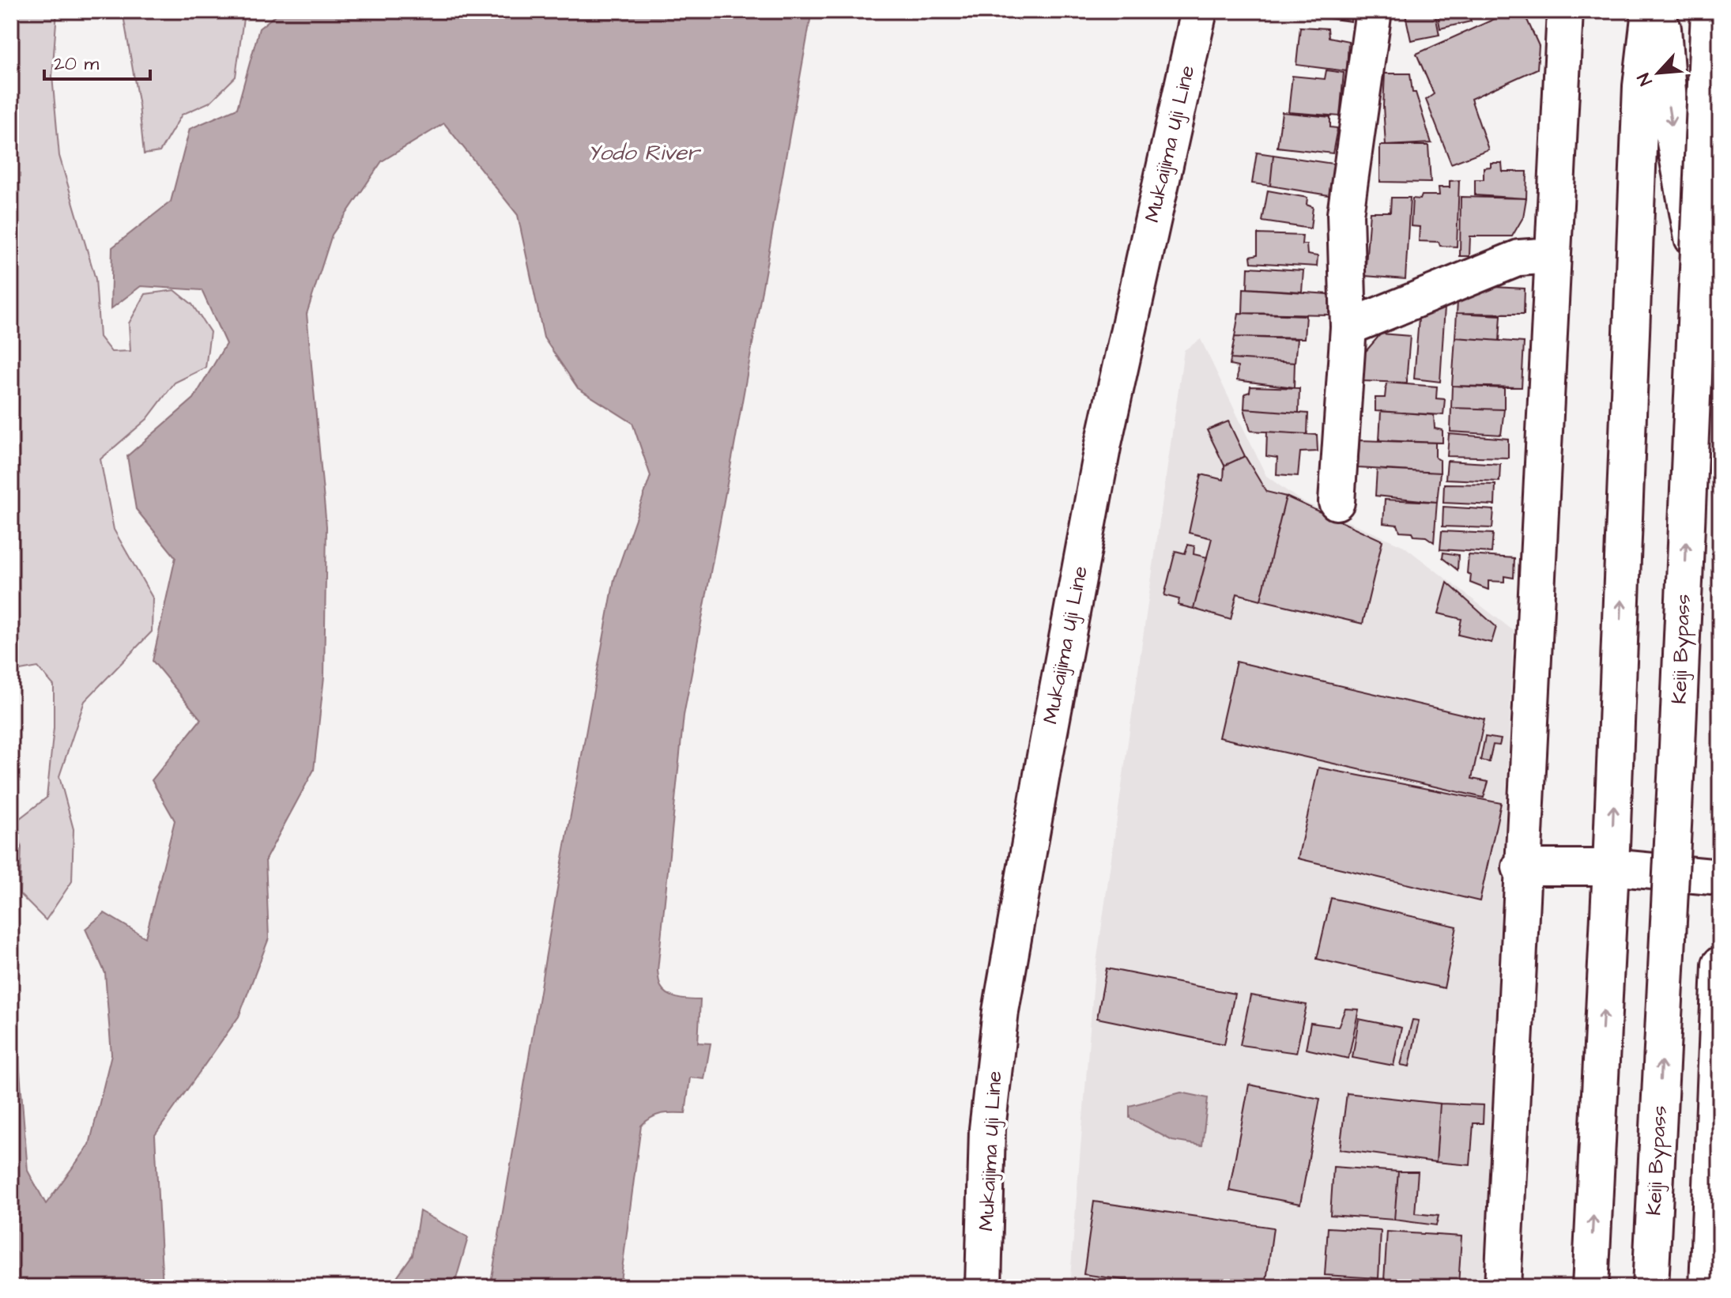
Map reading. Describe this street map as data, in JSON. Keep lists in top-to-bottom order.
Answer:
{
  "streets": {
    "main road": ["Mukaijima Uji Line", "Keiji Bypass"]
  },
  "water": ["Yodo River"],
  "scale_bar": "20 m",
  "north": "bottom left"
}
